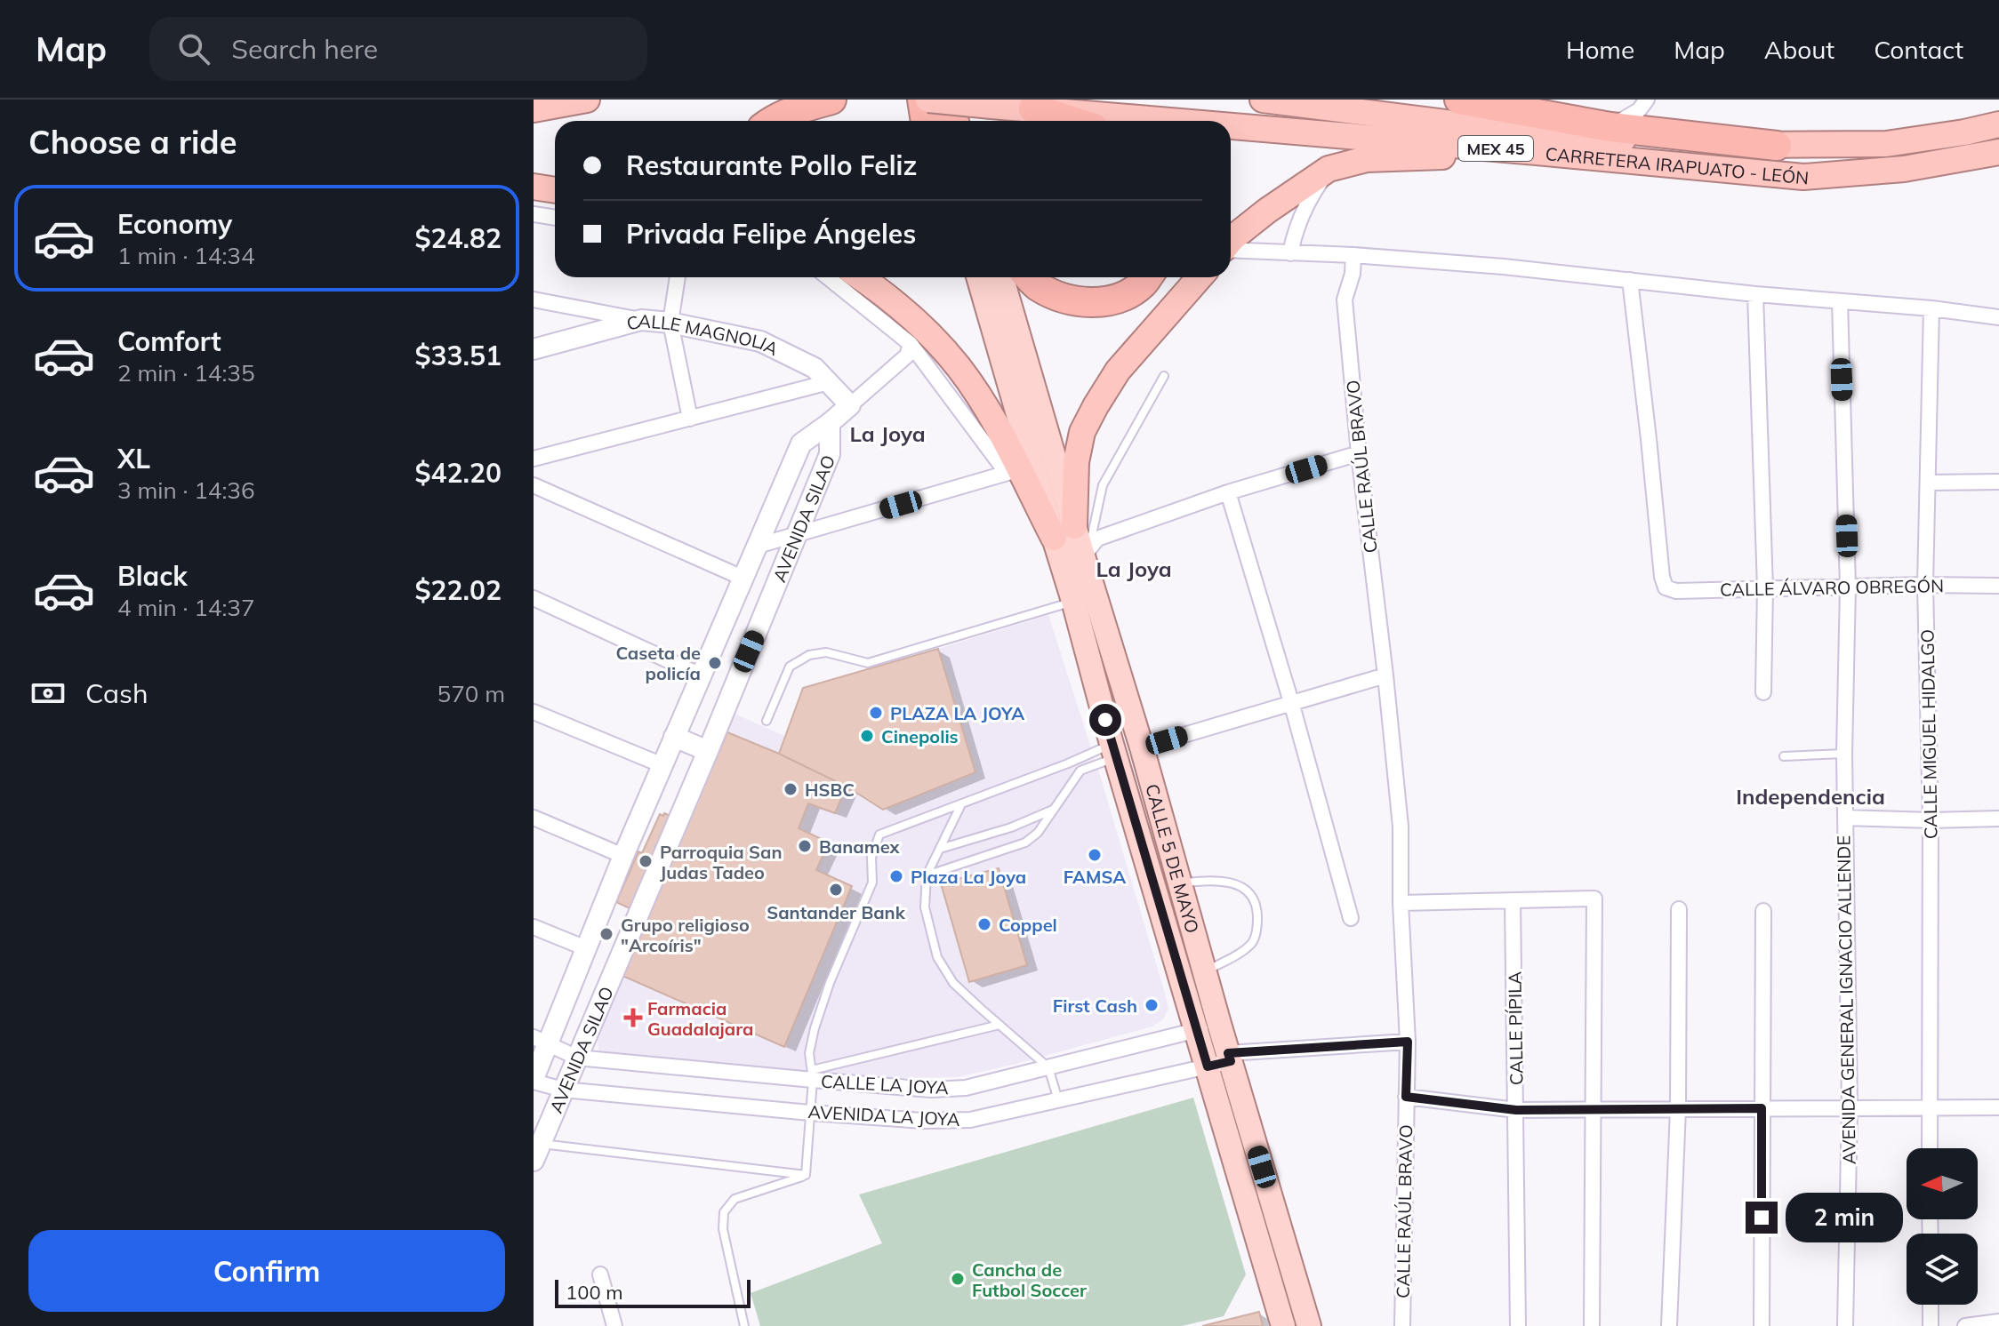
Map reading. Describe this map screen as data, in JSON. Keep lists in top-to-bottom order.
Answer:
{
  "streets": {
    "highway": ["MEX 45", "CARRETERA IRAPUATO - LEÓN"],
    "main road": ["CALLE 5 DE MAYO"],
    "street": [
      "CALLE MAGNOLIA",
      "CALLE RAÚL BRAVO",
      "AVENIDA SILAO",
      "CALLE ÁLVARO OBREGÓN",
      "CALLE MIGUEL HIDALGO",
      "AVENIDA GENERAL IGNACIO ALLENDE",
      "CALLE PÍPILA",
      "CALLE LA JOYA",
      "AVENIDA LA JOYA"
    ]
  },
  "crossings": [
    ["AVENIDA SILAO", "CALLE LA JOYA"],
    ["AVENIDA SILAO", "AVENIDA LA JOYA"],
    ["CALLE ÁLVARO OBREGÓN", "CALLE MIGUEL HIDALGO"],
    ["CALLE ÁLVARO OBREGÓN", "AVENIDA GENERAL IGNACIO ALLENDE"],
    ["CALLE 5 DE MAYO", "CALLE LA JOYA"],
    ["CALLE 5 DE MAYO", "AVENIDA LA JOYA"]
  ],
  "districts": ["La Joya", "La Joya", "Independencia"],
  "places": {
    "other": [
      "Caseta de policía",
      "PLAZA LA JOYA",
      "Cinepolis",
      "HSBC",
      "Banamex",
      "FAMSA",
      "Parroquia San Judas Tadeo",
      "Plaza La Joya",
      "Santander Bank",
      "Coppel",
      "Grupo religioso \"Arcoíris\"",
      "First Cash",
      "Cancha de Futbol Soccer"
    ],
    "health": ["Farmacia Guadalajara"]
  },
  "scale_bar": "100 m",
  "north": "left",
  "page": {
    "header": "Map",
    "search": "Search here",
    "nav": [
      "Home",
      "Map",
      "About",
      "Contact"
    ],
    "heading": "Choose a ride",
    "banner": ["Restaurante Pollo Feliz", "Privada Felipe Ángeles"],
    "list": [
      {
        "name": "Economy",
        "note": "1 min · 14:34",
        "value": "$24.82"
      },
      {
        "name": "Comfort",
        "note": "2 min · 14:35",
        "value": "$33.51"
      },
      {
        "name": "XL",
        "note": "3 min · 14:36",
        "value": "$42.20"
      },
      {
        "name": "Black",
        "note": "4 min · 14:37",
        "value": "$22.02"
      }
    ],
    "pay": ["Cash", "570 m"],
    "bubble": "2 min",
    "buttons": "Confirm",
    "scale": "100 m"
  }
}
